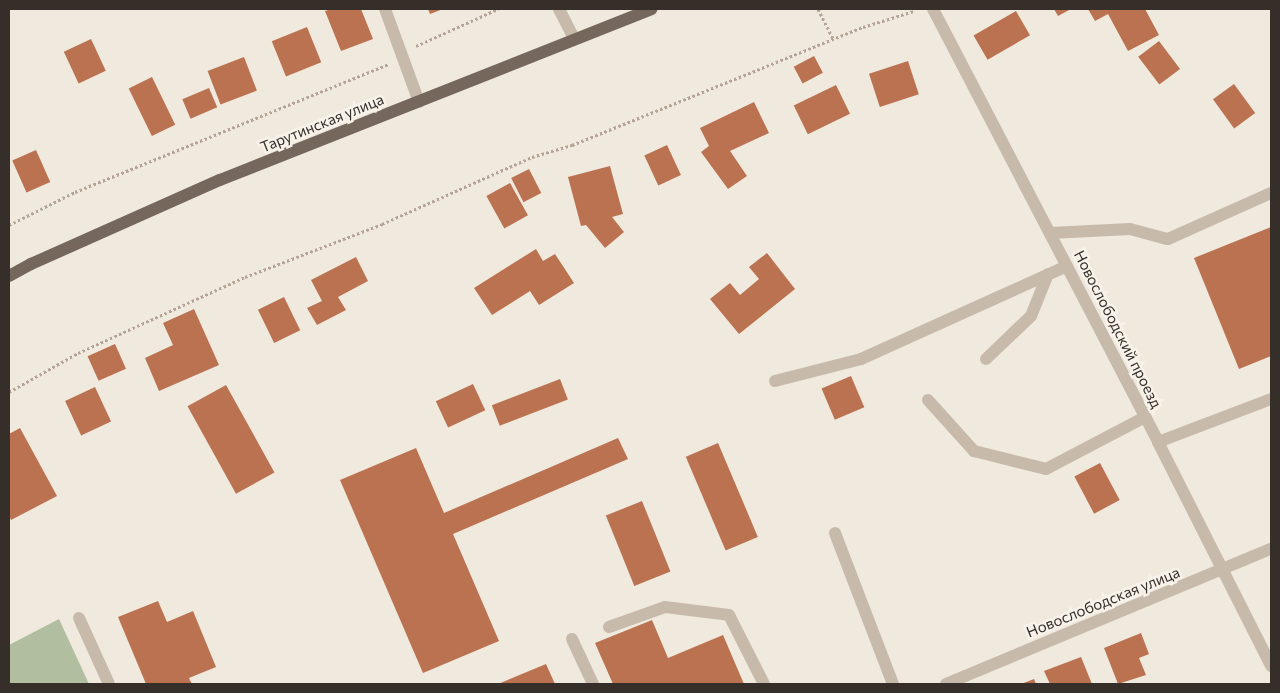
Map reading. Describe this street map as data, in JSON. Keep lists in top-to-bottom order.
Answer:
{
  "streets": {
    "main road": ["Тарутинская улица"],
    "street": ["Новослободский проезд", "Новослободская улица"]
  },
  "crossings": [
    ["Новослободский проезд", "Новослободская улица"]
  ]
}
